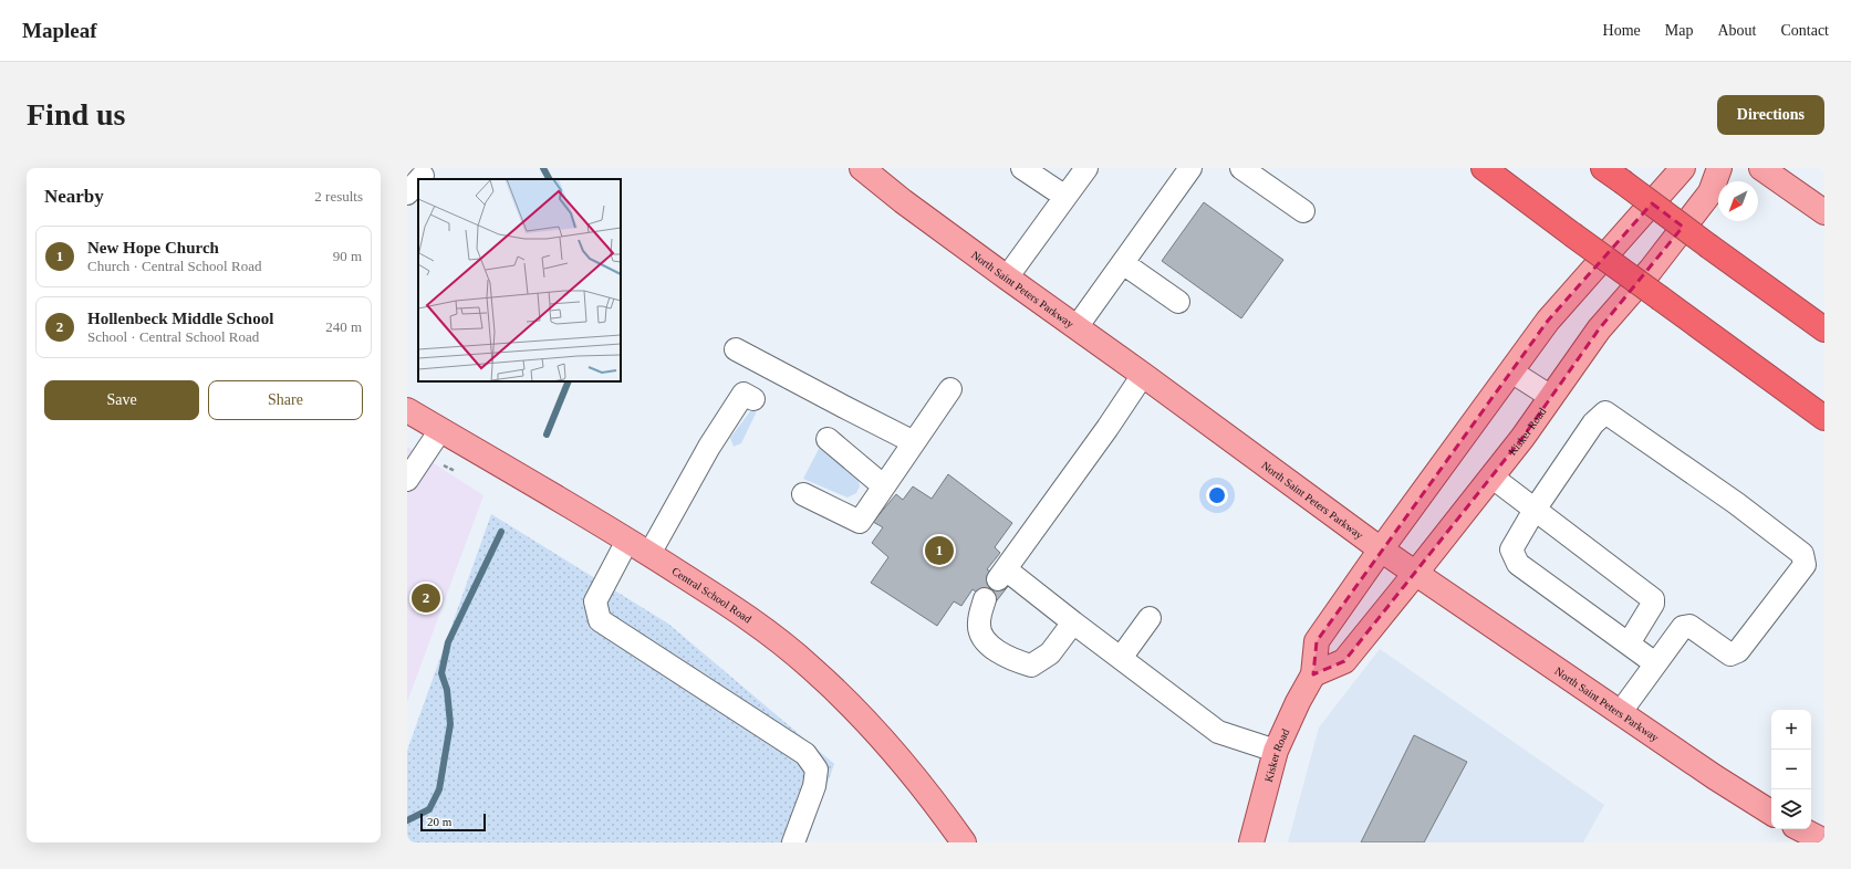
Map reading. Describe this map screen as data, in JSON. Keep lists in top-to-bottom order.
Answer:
{
  "streets": {
    "main road": ["North Saint Peters Parkway", "Kisker Road", "Central School Road"]
  },
  "crossings": [
    ["North Saint Peters Parkway", "Kisker Road"]
  ],
  "scale_bar": "20 m",
  "north": "bottom left",
  "page": {
    "header": "Mapleaf",
    "nav": [
      "Home",
      "Map",
      "About",
      "Contact"
    ],
    "buttons": [
      "Directions",
      ["Save", "Share"]
    ],
    "title": "Find us",
    "heading": ["Nearby", "2 results"],
    "list": [
      {
        "mark": "1",
        "name": "New Hope Church",
        "note": "Church · Central School Road",
        "value": "90 m"
      },
      {
        "mark": "2",
        "name": "Hollenbeck Middle School",
        "note": "School · Central School Road",
        "value": "240 m"
      }
    ],
    "pins": ["1", "2"],
    "map_buttons": ["+", "−"],
    "scale": "20 m"
  }
}
